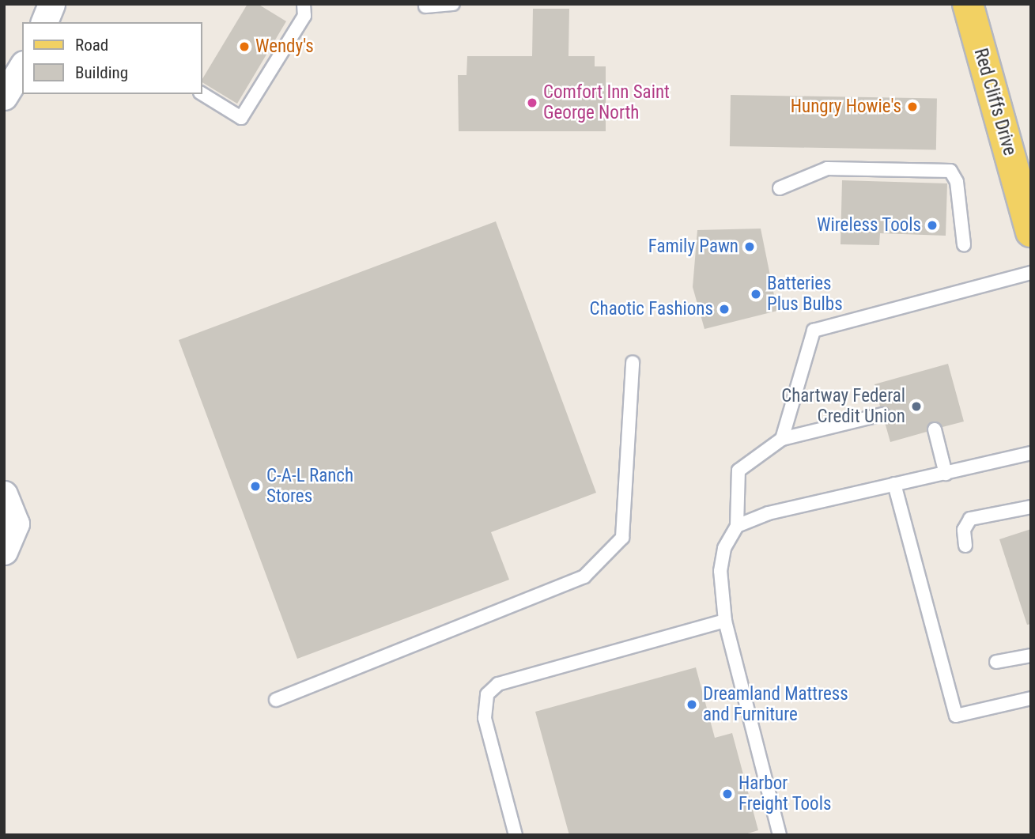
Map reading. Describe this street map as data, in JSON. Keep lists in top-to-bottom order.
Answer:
{
  "streets": {
    "main road": ["Red Cliffs Drive"]
  },
  "places": [
    "Wendy's",
    "Comfort Inn Saint George North",
    "Hungry Howie's",
    "Wireless Tools",
    "Family Pawn",
    "Batteries Plus Bulbs",
    "Chaotic Fashions",
    "Chartway Federal Credit Union",
    "C-A-L Ranch Stores",
    "Dreamland Mattress and Furniture",
    "Harbor Freight Tools"
  ],
  "legend": ["Road", "Building"]
}
